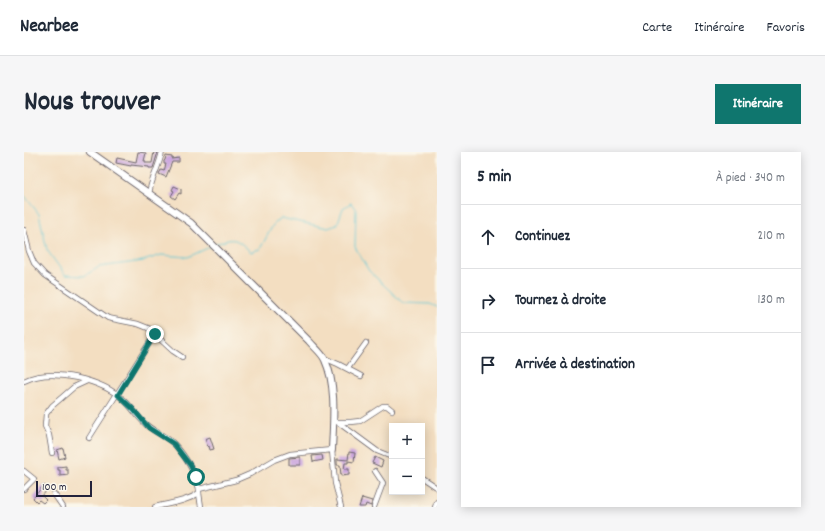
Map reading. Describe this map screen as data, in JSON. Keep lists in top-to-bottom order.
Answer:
{
  "scale_bar": "100 m",
  "page": {
    "header": "Nearbee",
    "nav": ["Carte", "Itinéraire", "Favoris"],
    "title": "Nous trouver",
    "buttons": "Itinéraire",
    "heading": ["5 min", "À pied · 340 m"],
    "list": [
      ["Continuez", "210 m"],
      ["Tournez à droite", "130 m"],
      "Arrivée à destination"
    ],
    "map_buttons": ["+", "−"],
    "scale": "100 m"
  }
}
